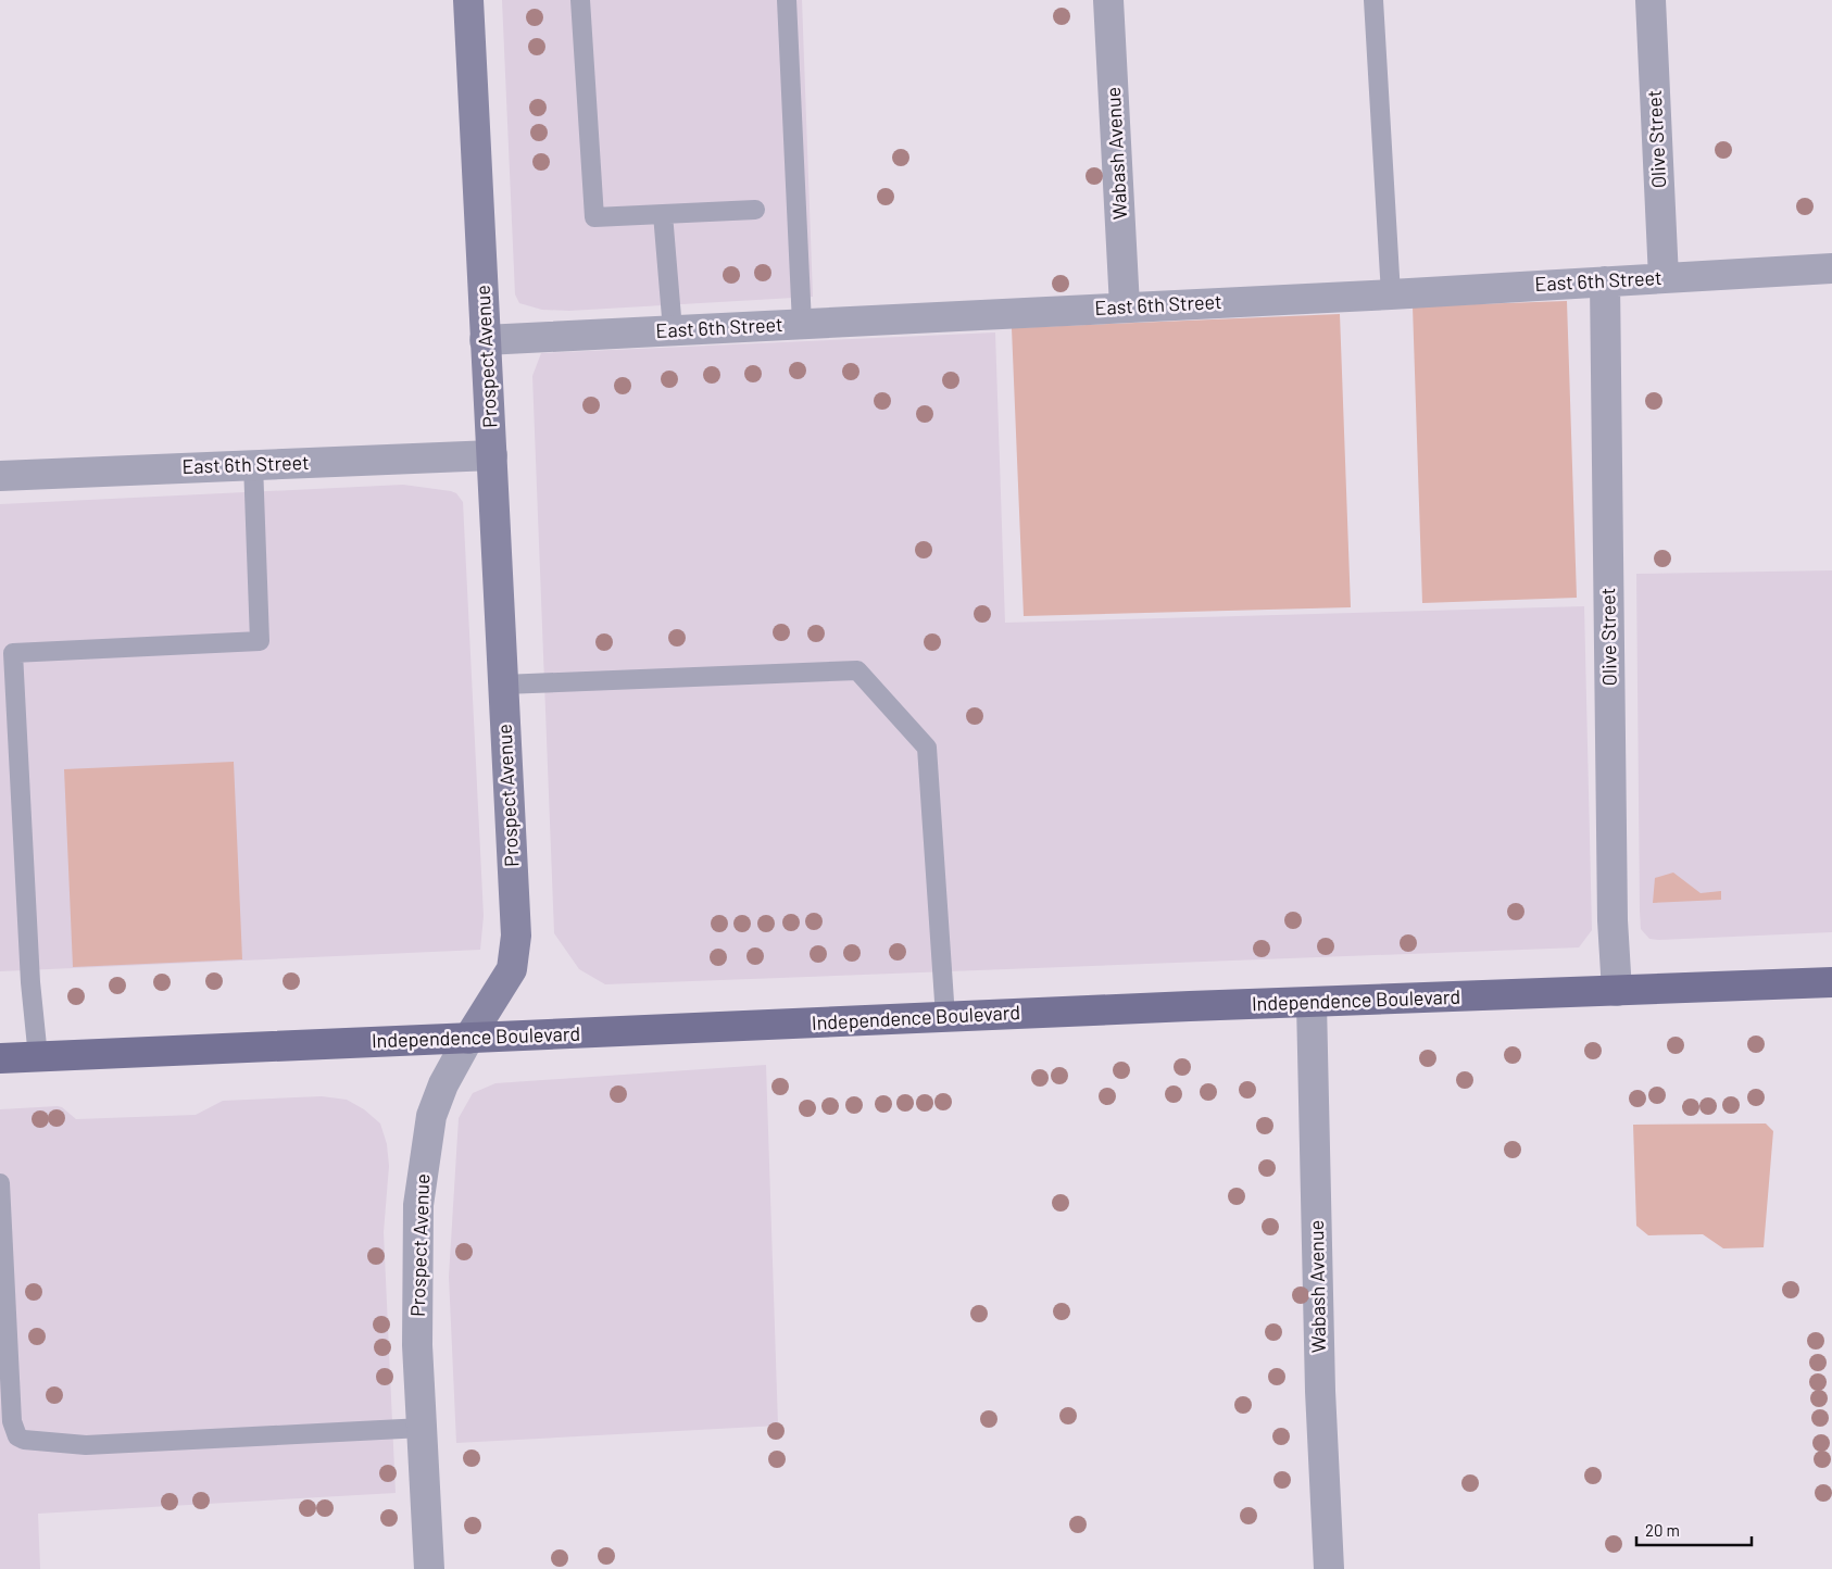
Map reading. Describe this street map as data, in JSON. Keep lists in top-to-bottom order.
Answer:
{
  "streets": {
    "main road": ["Prospect Avenue", "Independence Boulevard"],
    "street": ["Olive Street", "Wabash Avenue", "East 6th Street"]
  },
  "crossings": [
    ["Olive Street", "East 6th Street"],
    ["Olive Street", "Independence Boulevard"],
    ["Wabash Avenue", "East 6th Street"],
    ["Wabash Avenue", "Independence Boulevard"],
    ["East 6th Street", "Prospect Avenue"],
    ["Prospect Avenue", "Independence Boulevard"]
  ],
  "scale_bar": "20 m"
}
